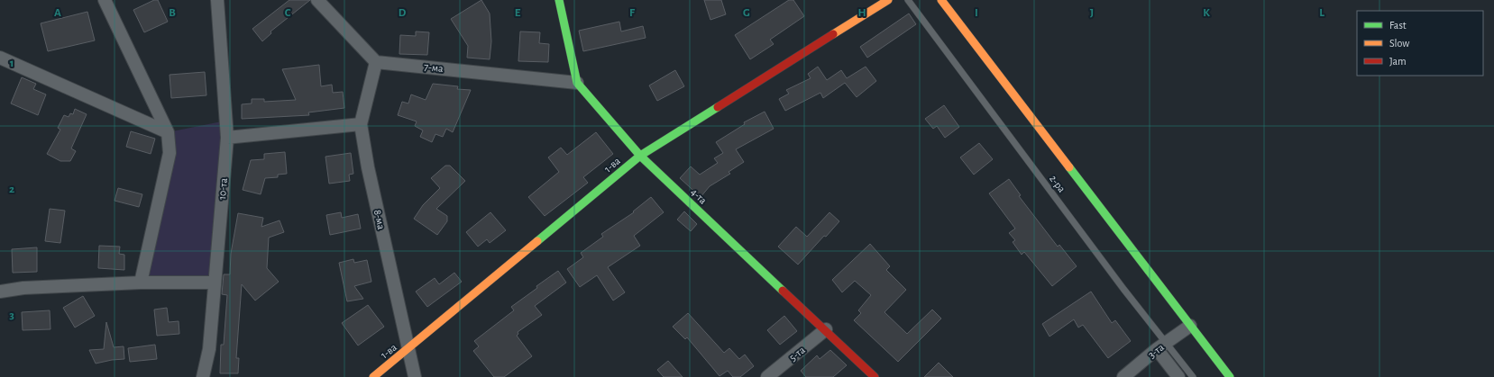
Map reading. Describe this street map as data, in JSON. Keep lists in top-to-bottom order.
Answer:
{
  "streets": {
    "street": [
      "7-ма",
      "1-ва",
      "10-та",
      "4-та",
      "8-ма",
      "3-та",
      "5-та"
    ],
    "lane": ["2-ра"]
  },
  "crossings": [
    ["7-ма", "4-та"],
    ["7-ма", "8-ма"],
    ["1-ва", "4-та"],
    ["1-ва", "8-ма"],
    ["2-ра", "3-та"],
    ["4-та", "5-та"]
  ],
  "legend": ["Fast", "Slow", "Jam"],
  "grid": {
    "columns": [
      "A",
      "B",
      "C",
      "D",
      "E",
      "F",
      "G",
      "H",
      "I",
      "J",
      "K",
      "L"
    ],
    "rows": ["1", "2", "3"]
  }
}
